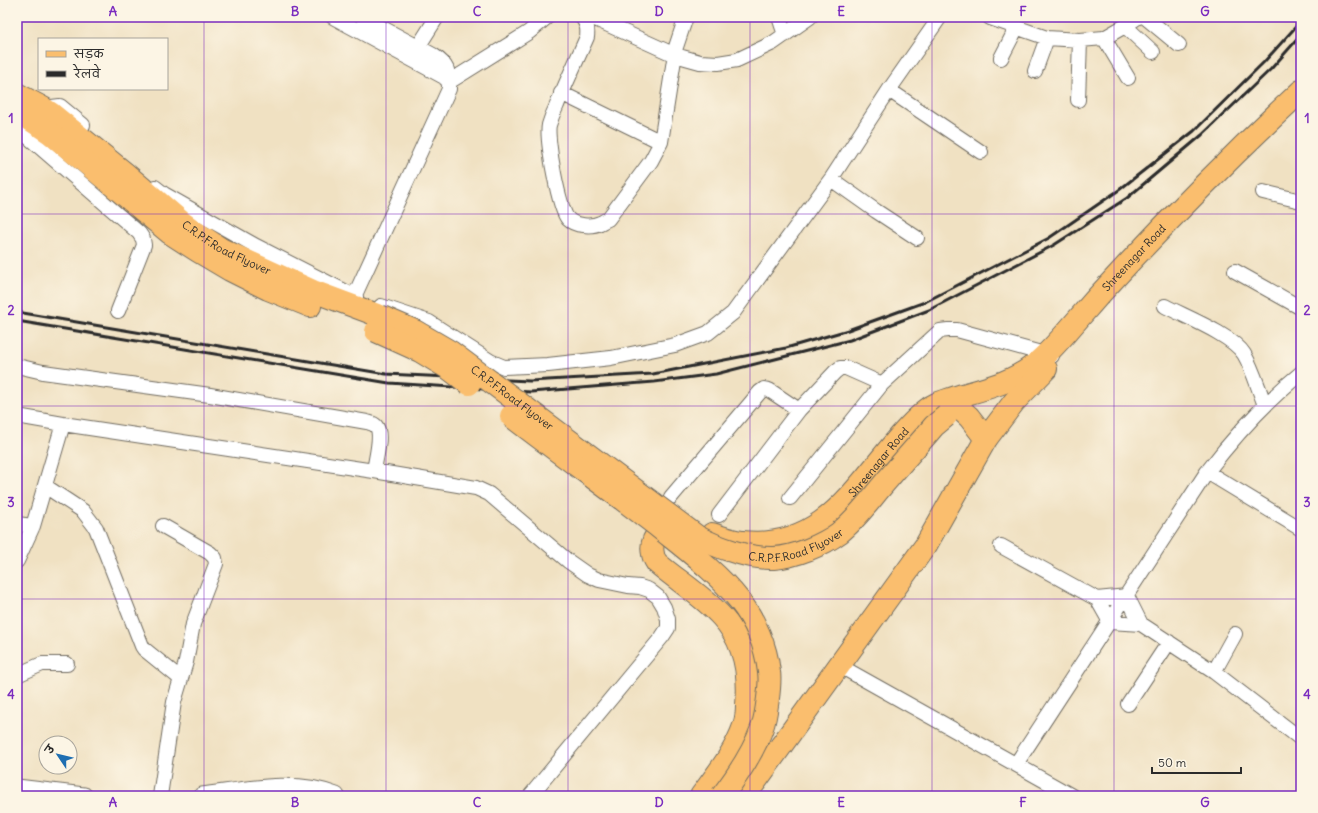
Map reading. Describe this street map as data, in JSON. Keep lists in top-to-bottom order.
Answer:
{
  "streets": {
    "main road": ["C.R.P.F.Road Flyover", "Shreenagar Road"]
  },
  "crossings": [
    ["C.R.P.F.Road Flyover", "Shreenagar Road"]
  ],
  "legend": ["सड़क", "रेलवे"],
  "scale_bar": "50 m",
  "north": "top left",
  "grid": {
    "columns": [
      "A",
      "B",
      "C",
      "D",
      "E",
      "F",
      "G"
    ],
    "rows": [
      "1",
      "2",
      "3",
      "4"
    ]
  }
}
